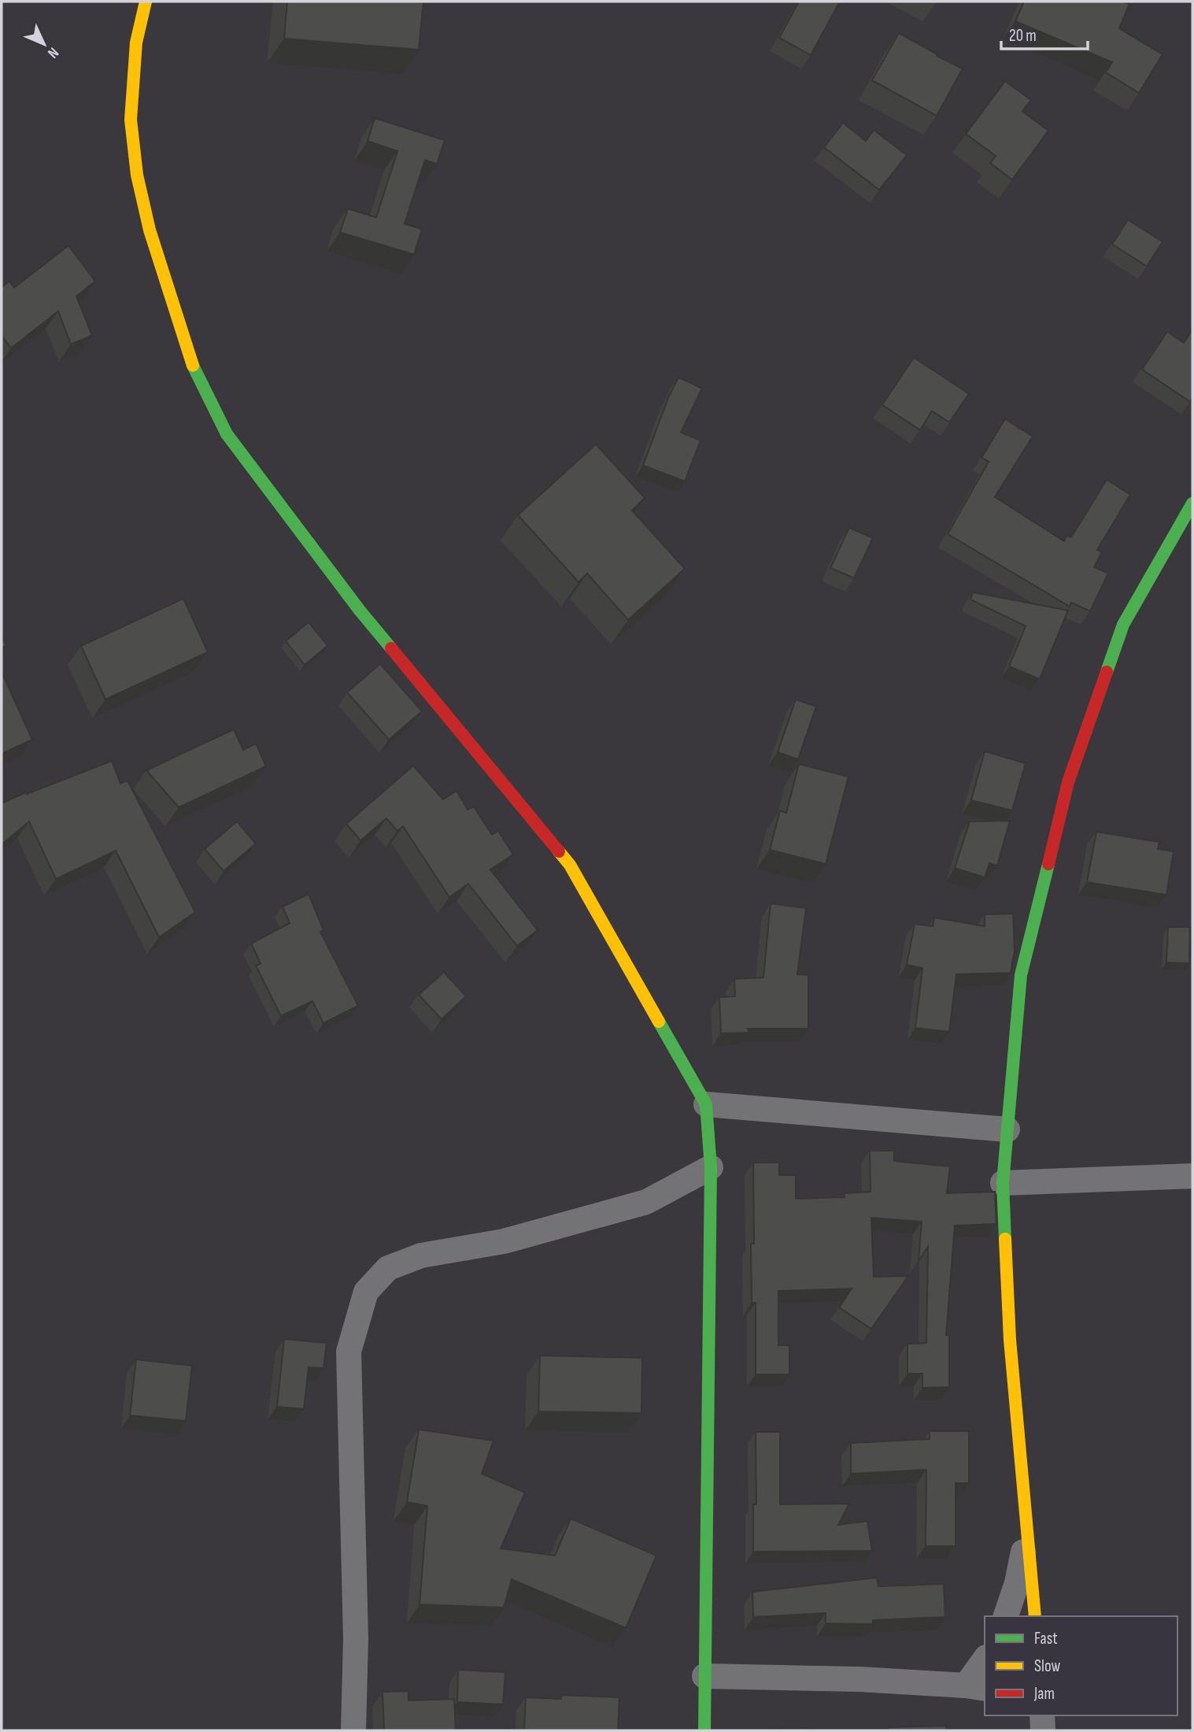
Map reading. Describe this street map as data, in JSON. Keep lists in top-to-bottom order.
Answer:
{
  "legend": ["Fast", "Slow", "Jam"],
  "scale_bar": "20 m",
  "north": "bottom right"
}
